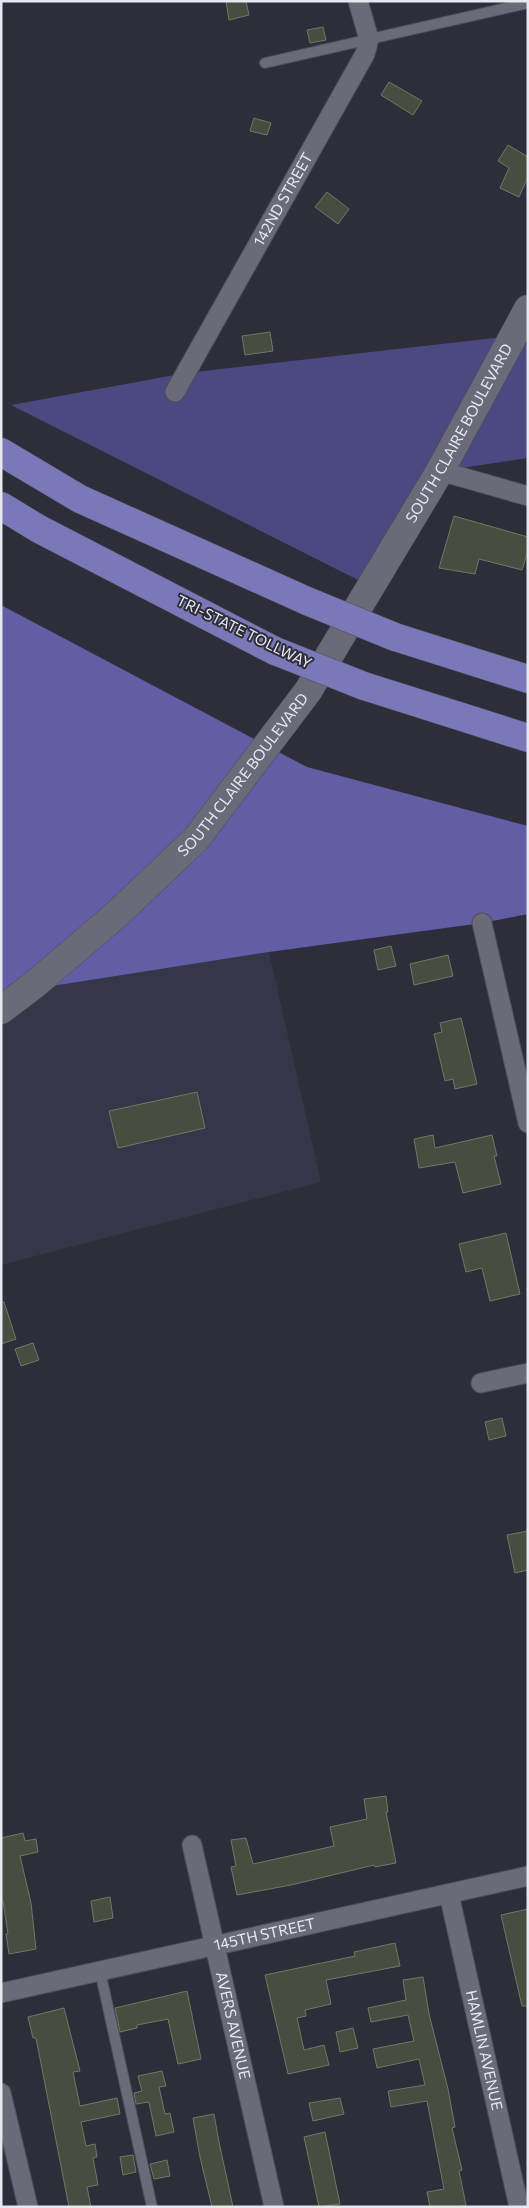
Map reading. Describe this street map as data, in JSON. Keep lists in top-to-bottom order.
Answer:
{
  "streets": {
    "highway": ["TRI-STATE TOLLWAY"],
    "street": [
      "142ND STREET",
      "SOUTH CLAIRE BOULEVARD",
      "145TH STREET",
      "AVERS AVENUE",
      "HAMLIN AVENUE"
    ]
  },
  "crossings": [
    ["145TH STREET", "AVERS AVENUE"],
    ["145TH STREET", "HAMLIN AVENUE"]
  ]
}
